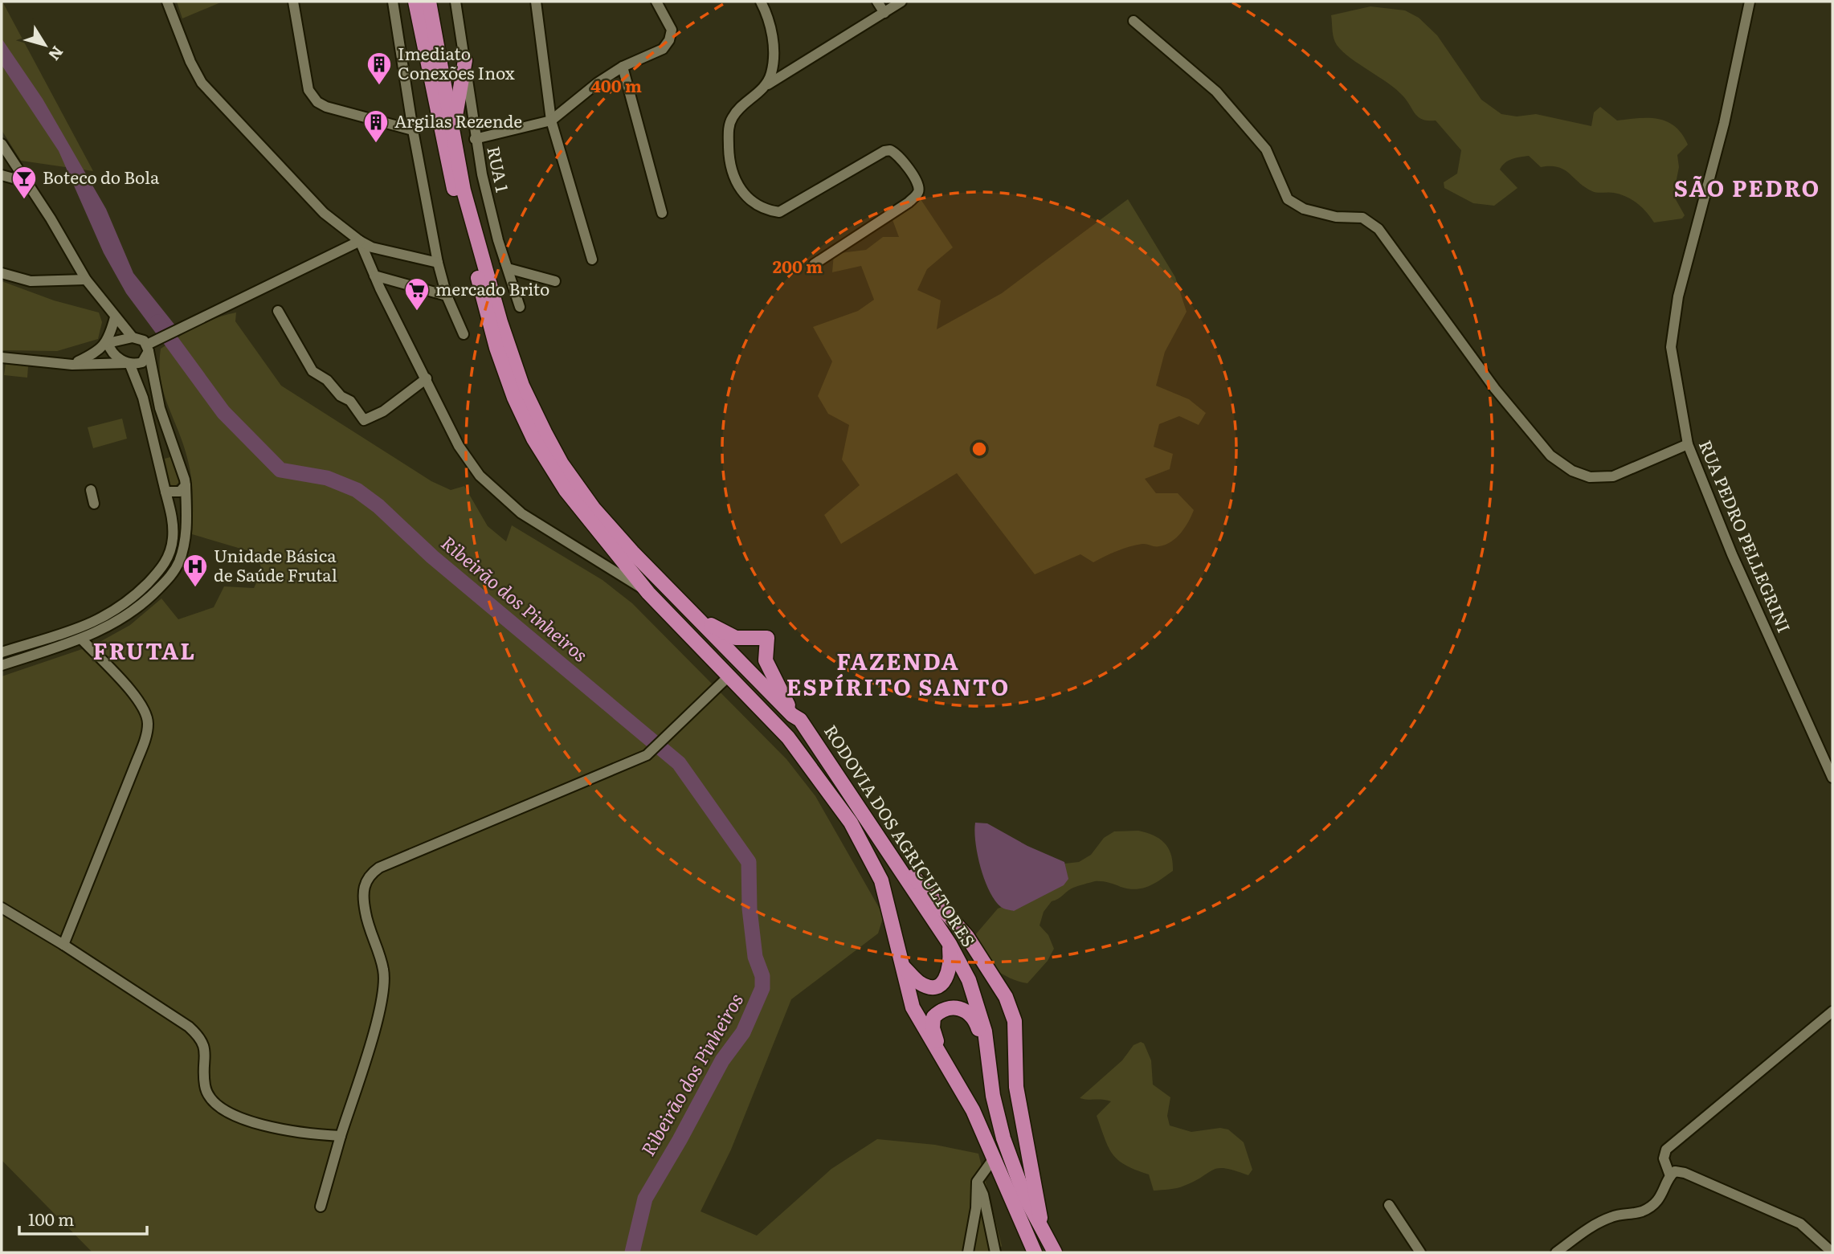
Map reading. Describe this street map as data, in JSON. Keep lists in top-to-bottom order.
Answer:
{
  "streets": {
    "main road": ["RODOVIA DOS AGRICULTORES"],
    "street": ["RUA 1", "RUA PEDRO PELLEGRINI"]
  },
  "districts": ["SÃO PEDRO", "FRUTAL", "FAZENDA ESPÍRITO SANTO"],
  "water": ["Ribeirão dos Pinheiros"],
  "places": {
    "building": ["Imediato Conexões Inox", "Argilas Rezende"],
    "bar": ["Boteco do Bola"],
    "supermarket": ["mercado Brito"],
    "hospital": ["Unidade Básica de Saúde Frutal"]
  },
  "scale_bar": "100 m",
  "north": "bottom right",
  "rings": ["400 m", "200 m"]
}
